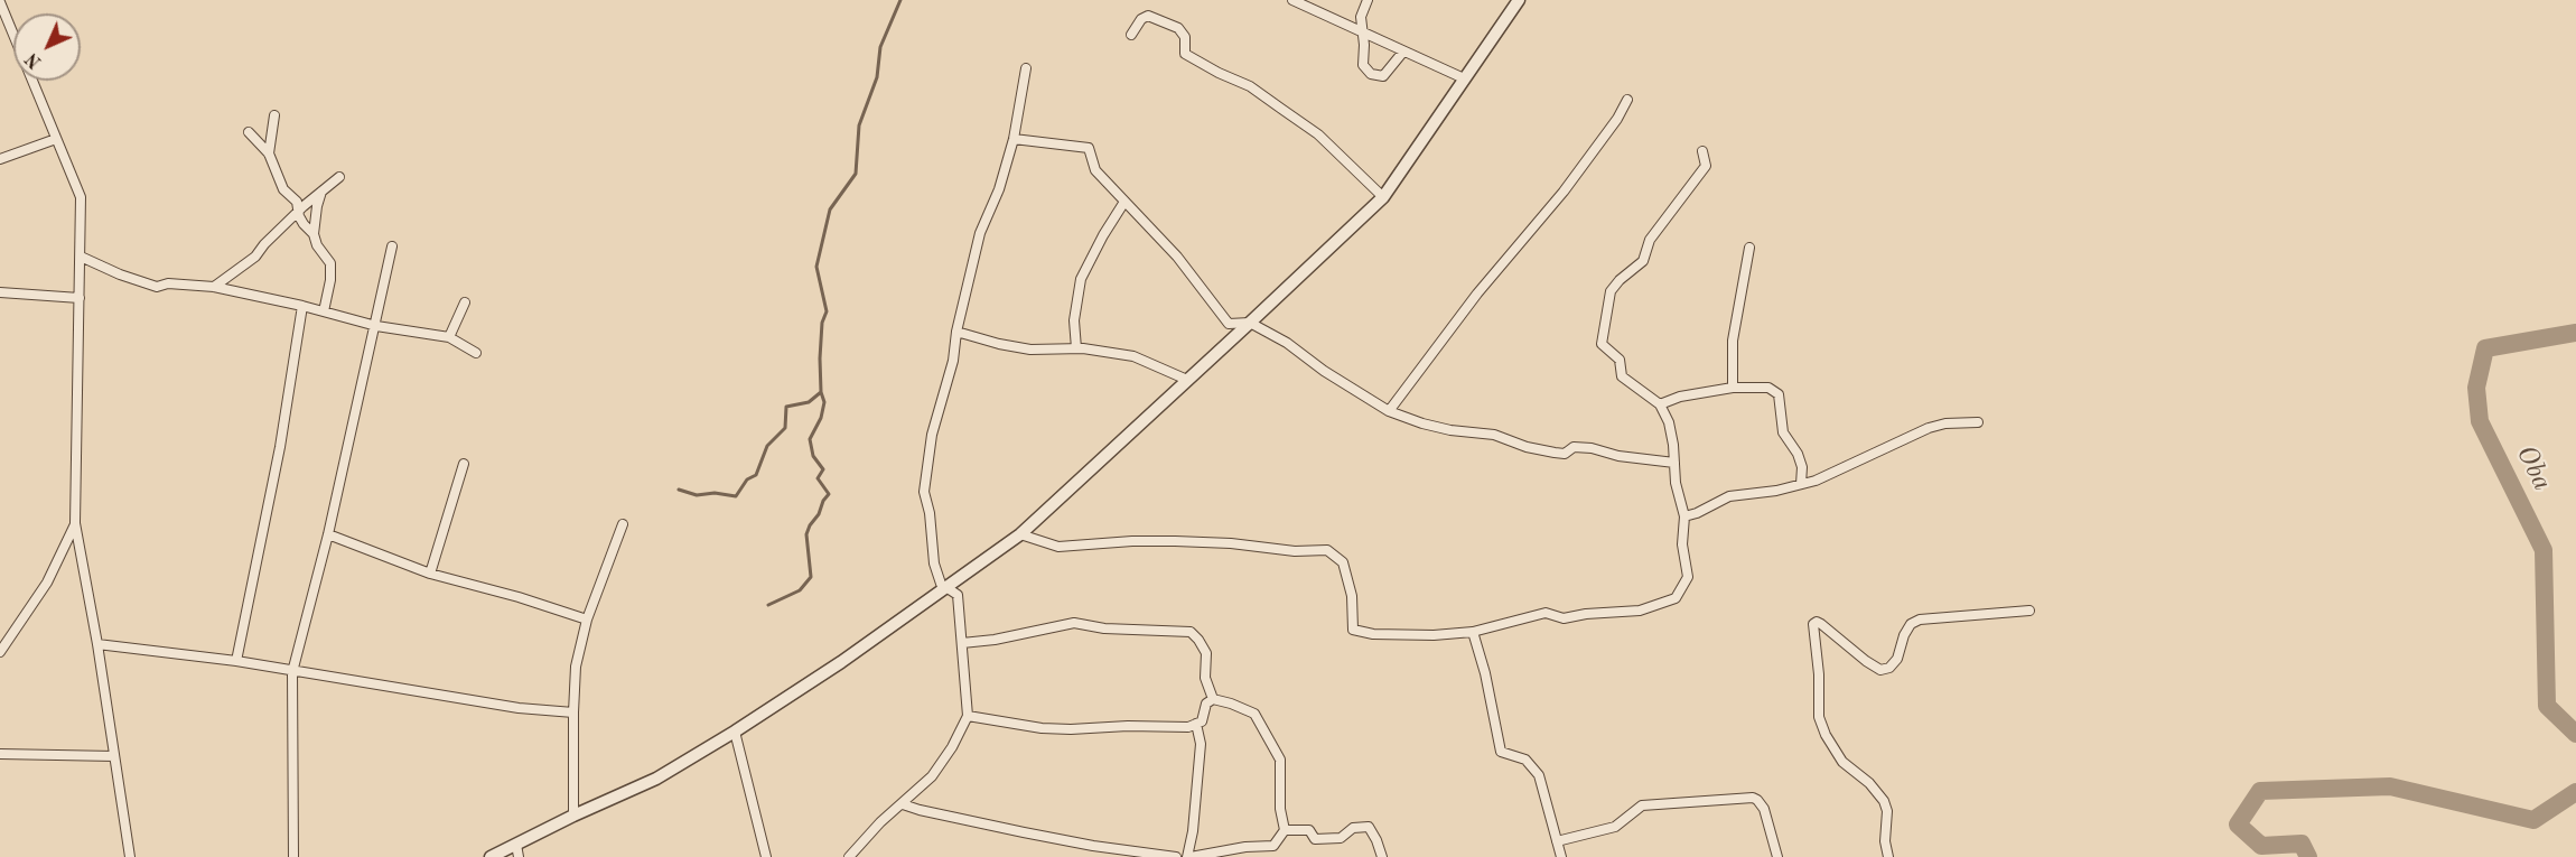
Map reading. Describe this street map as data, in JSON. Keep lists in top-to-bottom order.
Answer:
{
  "water": ["Oba"],
  "north": "bottom left"
}
